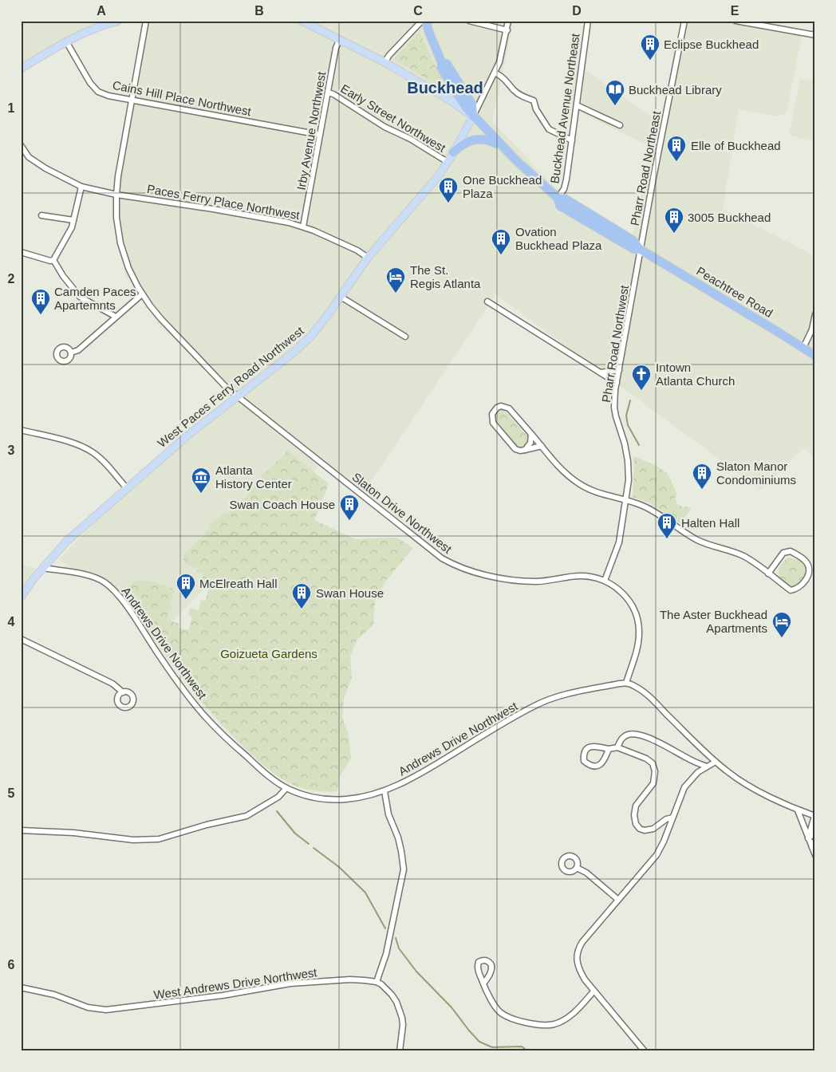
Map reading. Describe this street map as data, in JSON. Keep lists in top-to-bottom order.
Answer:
{
  "streets": {
    "highway": ["Peachtree Road"],
    "main road": ["West Paces Ferry Road Northwest"],
    "street": [
      "Cains Hill Place Northwest",
      "Buckhead Avenue Northeast",
      "Early Street Northwest",
      "Irby Avenue Northwest",
      "Pharr Road Northeast",
      "Paces Ferry Place Northwest",
      "Pharr Road Northwest",
      "Slaton Drive Northwest",
      "Andrews Drive Northwest",
      "West Andrews Drive Northwest"
    ]
  },
  "crossings": [
    ["Cains Hill Place Northwest", "Irby Avenue Northwest"],
    ["Cains Hill Place Northwest", "Slaton Drive Northwest"],
    ["Buckhead Avenue Northeast", "Peachtree Road"],
    ["Early Street Northwest", "Irby Avenue Northwest"],
    ["Early Street Northwest", "West Paces Ferry Road Northwest"],
    ["Irby Avenue Northwest", "Paces Ferry Place Northwest"],
    ["Pharr Road Northeast", "Peachtree Road"],
    ["Pharr Road Northeast", "Pharr Road Northwest"],
    ["Paces Ferry Place Northwest", "West Paces Ferry Road Northwest"],
    ["Paces Ferry Place Northwest", "Slaton Drive Northwest"],
    ["Peachtree Road", "Pharr Road Northwest"],
    ["Peachtree Road", "West Paces Ferry Road Northwest"],
    ["Pharr Road Northwest", "Slaton Drive Northwest"],
    ["West Paces Ferry Road Northwest", "Slaton Drive Northwest"],
    ["West Paces Ferry Road Northwest", "Andrews Drive Northwest"],
    ["Slaton Drive Northwest", "Andrews Drive Northwest"]
  ],
  "districts": ["Buckhead"],
  "parks": ["Goizueta Gardens"],
  "places": {
    "building": [
      "Eclipse Buckhead",
      "Elle of Buckhead",
      "One Buckhead Plaza",
      "3005 Buckhead",
      "Ovation Buckhead Plaza",
      "Camden Paces Apartemnts",
      "Slaton Manor Condominiums",
      "Swan Coach House",
      "Halten Hall",
      "McElreath Hall",
      "Swan House"
    ],
    "library": ["Buckhead Library"],
    "hotel": ["The St. Regis Atlanta", "The Aster Buckhead Apartments"],
    "church": ["Intown Atlanta Church"],
    "museum": ["Atlanta History Center"]
  },
  "grid": {
    "columns": [
      "A",
      "B",
      "C",
      "D",
      "E"
    ],
    "rows": [
      "1",
      "2",
      "3",
      "4",
      "5",
      "6"
    ]
  }
}
